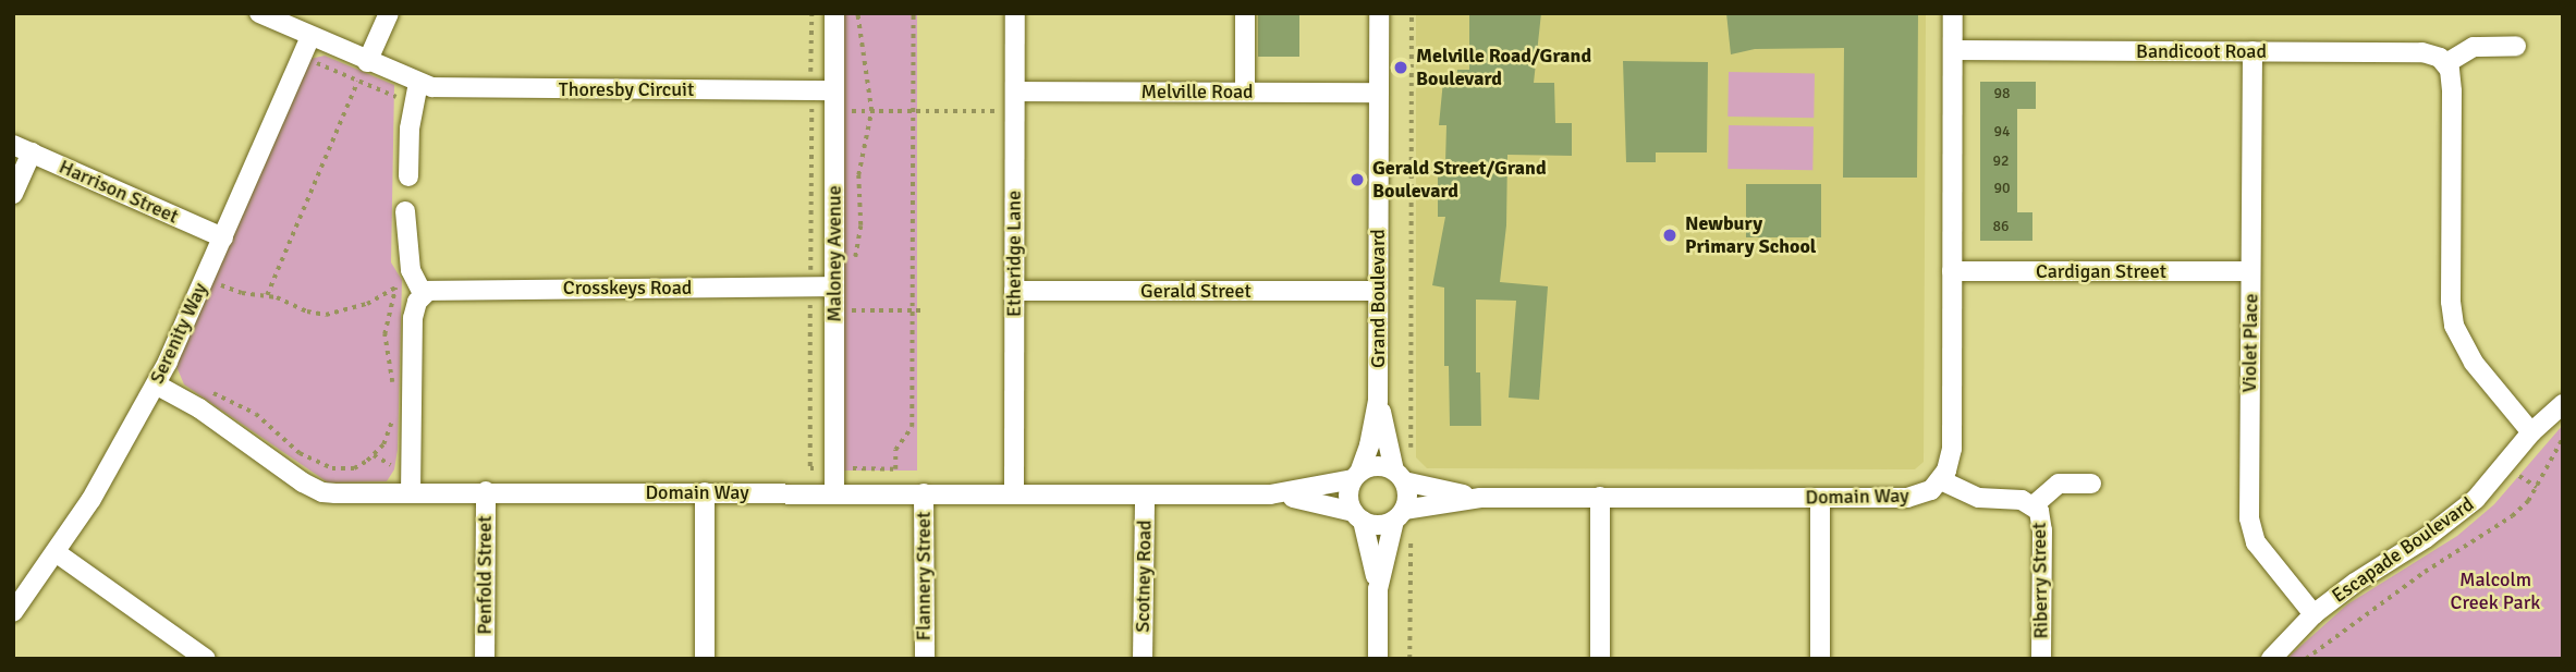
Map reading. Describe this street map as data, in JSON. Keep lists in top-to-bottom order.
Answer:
{
  "streets": {
    "street": [
      "Bandicoot Road",
      "Thoresby Circuit",
      "Melville Road",
      "Harrison Street",
      "Maloney Avenue",
      "Etheridge Lane",
      "Cardigan Street",
      "Crosskeys Road",
      "Gerald Street",
      "Grand Boulevard",
      "Serenity Way",
      "Violet Place",
      "Domain Way",
      "Escapade Boulevard",
      "Penfold Street",
      "Flannery Street",
      "Scotney Road",
      "Riberry Street"
    ]
  },
  "crossings": [
    ["Bandicoot Road", "Violet Place"],
    ["Thoresby Circuit", "Maloney Avenue"],
    ["Thoresby Circuit", "Serenity Way"],
    ["Melville Road", "Etheridge Lane"],
    ["Melville Road", "Grand Boulevard"],
    ["Harrison Street", "Serenity Way"],
    ["Maloney Avenue", "Crosskeys Road"],
    ["Maloney Avenue", "Domain Way"],
    ["Etheridge Lane", "Gerald Street"],
    ["Etheridge Lane", "Domain Way"],
    ["Cardigan Street", "Violet Place"],
    ["Gerald Street", "Grand Boulevard"],
    ["Grand Boulevard", "Domain Way"],
    ["Serenity Way", "Domain Way"],
    ["Violet Place", "Escapade Boulevard"],
    ["Domain Way", "Penfold Street"],
    ["Domain Way", "Flannery Street"],
    ["Domain Way", "Scotney Road"],
    ["Domain Way", "Riberry Street"]
  ],
  "parks": ["Malcolm Creek Park"],
  "places": ["Melville Road/Grand Boulevard", "Gerald Street/Grand Boulevard", "Newbury Primary School"],
  "house_numbers": [
    "98",
    "94",
    "92",
    "90",
    "86"
  ]
}
